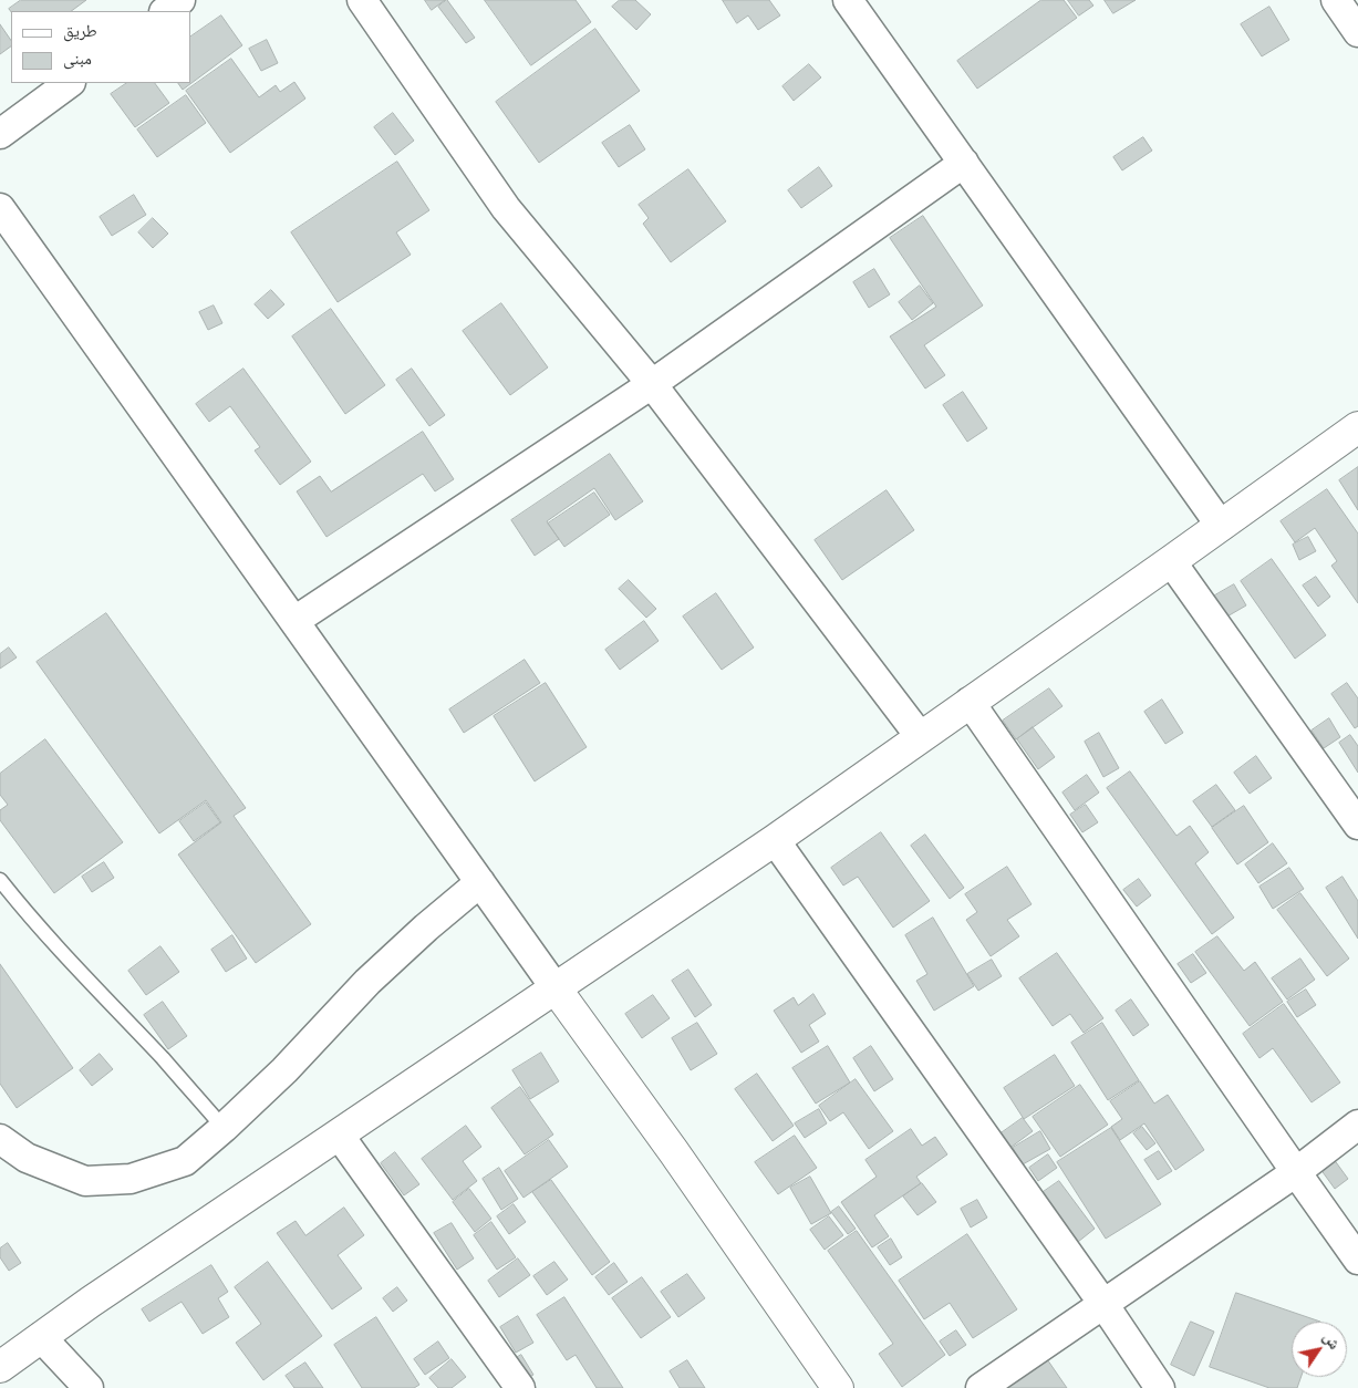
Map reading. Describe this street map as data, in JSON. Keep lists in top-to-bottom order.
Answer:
{
  "legend": ["طريق", "مبنى"],
  "north": "top right"
}
